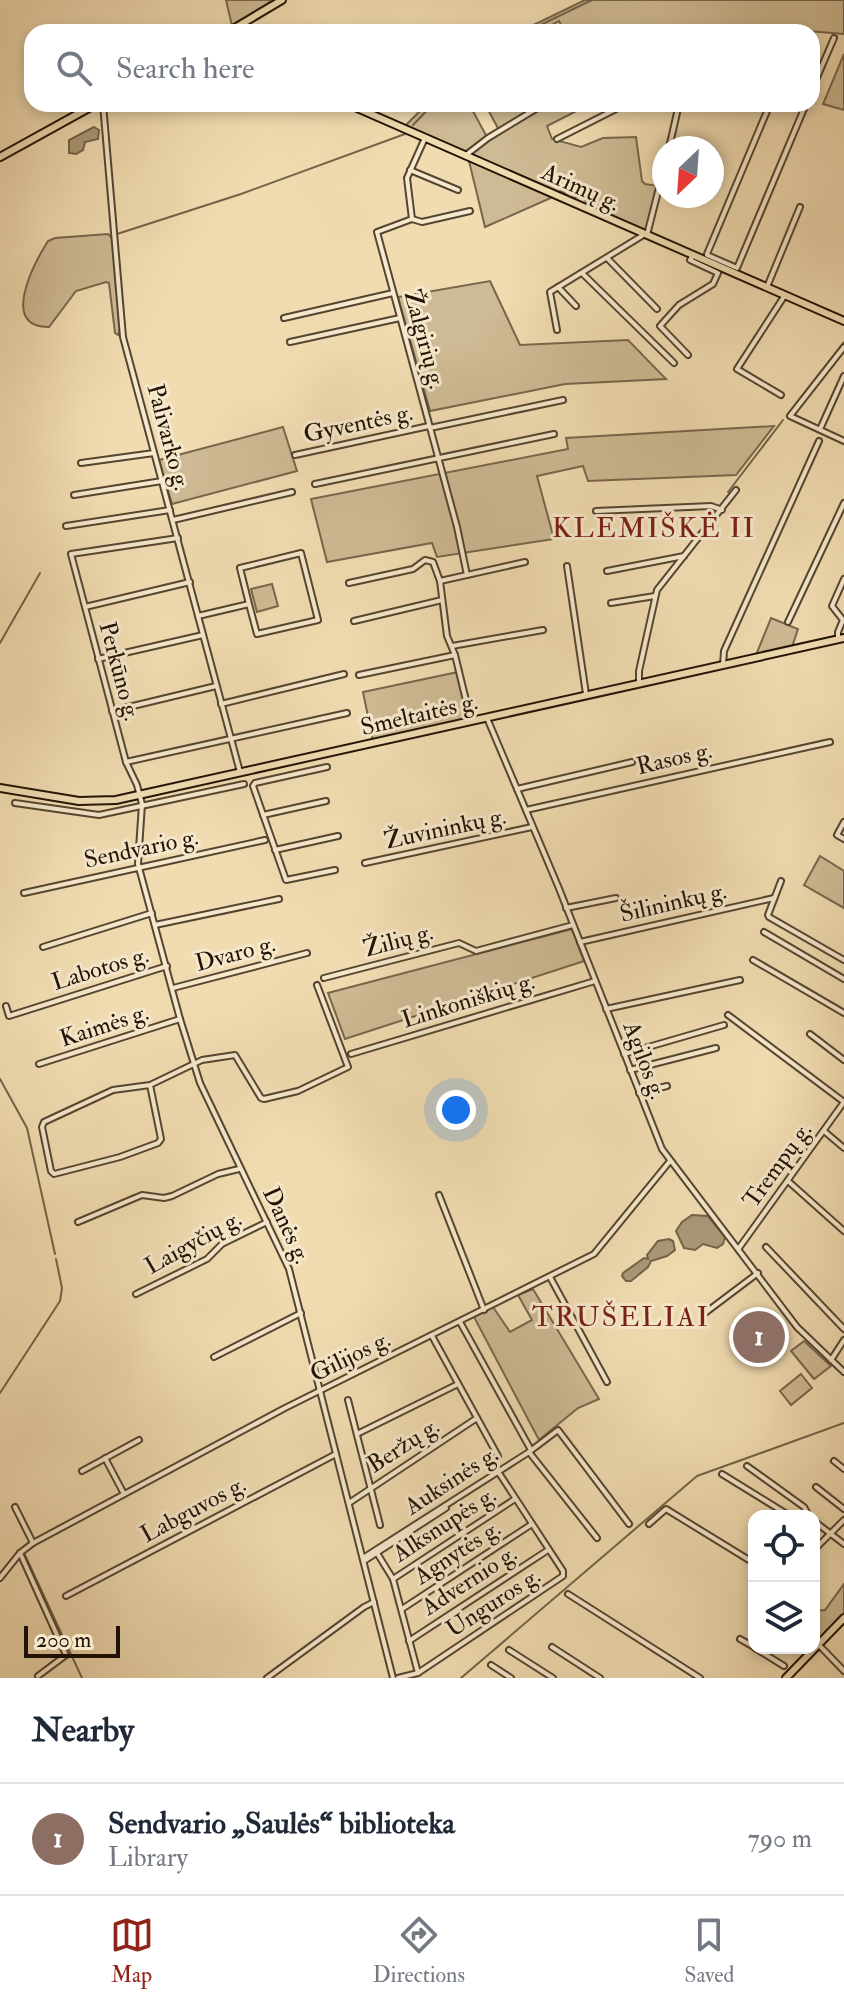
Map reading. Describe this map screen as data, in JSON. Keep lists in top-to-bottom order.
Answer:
{
  "streets": {
    "main road": ["Arimų g.", "Smeltaitės g."],
    "street": [
      "Žalgirių g.",
      "Gyventės g.",
      "Palivarko g.",
      "Perkūno g.",
      "Rasos g.",
      "Žuvininkų g.",
      "Sendvario g.",
      "Šilininkų g.",
      "Žilių g.",
      "Dvaro g.",
      "Labotos g.",
      "Linkoniškių g.",
      "Kaimės g.",
      "Agilos g.",
      "Trempų g.",
      "Danės g.",
      "Laigyčių g.",
      "Gilijos g.",
      "Beržų g.",
      "Auksinės g.",
      "Labguvos g.",
      "Alksnupės g.",
      "Agnytės g.",
      "Advernio g.",
      "Unguros g."
    ]
  },
  "crossings": [
    ["Žalgirių g.", "Gyventės g."],
    ["Palivarko g.", "Perkūno g."],
    ["Palivarko g.", "Smeltaitės g."],
    ["Perkūno g.", "Smeltaitės g."],
    ["Perkūno g.", "Danės g."],
    ["Smeltaitės g.", "Agilos g."],
    ["Smeltaitės g.", "Danės g."],
    ["Rasos g.", "Agilos g."],
    ["Žuvininkų g.", "Agilos g."],
    ["Sendvario g.", "Danės g."],
    ["Šilininkų g.", "Agilos g."],
    ["Žilių g.", "Agilos g."],
    ["Dvaro g.", "Danės g."],
    ["Labotos g.", "Danės g."],
    ["Linkoniškių g.", "Agilos g."],
    ["Kaimės g.", "Danės g."],
    ["Agilos g.", "Trempų g."],
    ["Agilos g.", "Gilijos g."],
    ["Danės g.", "Laigyčių g."],
    ["Danės g.", "Gilijos g."],
    ["Danės g.", "Beržų g."],
    ["Danės g.", "Auksinės g."],
    ["Danės g.", "Labguvos g."],
    ["Danės g.", "Unguros g."],
    ["Advernio g.", "Unguros g."]
  ],
  "districts": ["KLEMIŠKĖ II", "TRUŠELIAI"],
  "scale_bar": "200 m",
  "north": "bottom left",
  "page": {
    "search": "Search here",
    "pins": "1",
    "scale": "200 m",
    "heading": "Nearby",
    "list": [
      {
        "mark": "1",
        "name": "Sendvario „Saulės“ biblioteka",
        "note": "Library",
        "value": "790 m"
      }
    ],
    "nav": ["Map", "Directions", "Saved"]
  }
}
